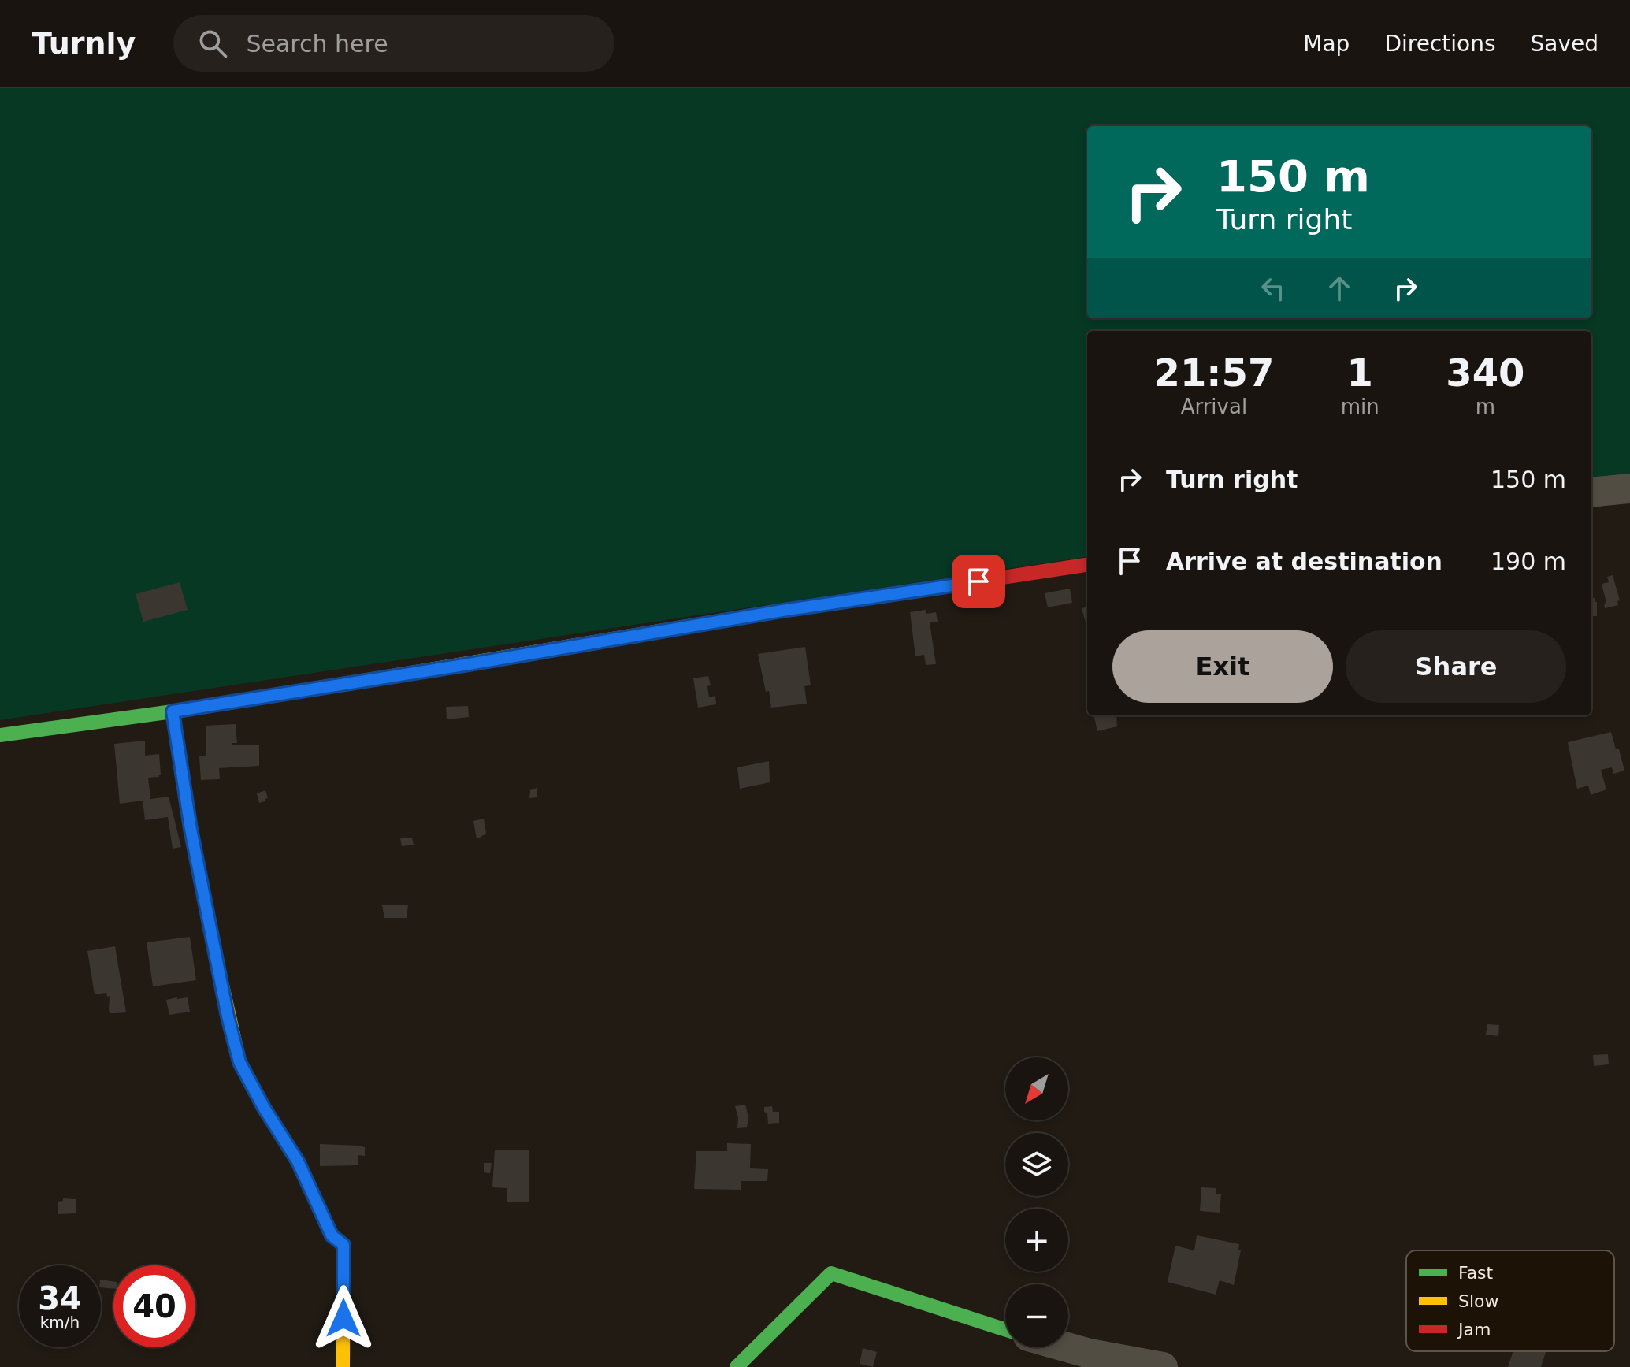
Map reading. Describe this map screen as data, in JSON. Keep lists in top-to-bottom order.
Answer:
{
  "legend": ["Fast", "Slow", "Jam"],
  "north": "bottom left",
  "page": {
    "header": "Turnly",
    "search": "Search here",
    "nav": ["Map", "Directions", "Saved"],
    "turn": ["150 m", "Turn right"],
    "eta": [
      "21:57",
      "Arrival",
      "1",
      "min",
      "340",
      "m"
    ],
    "list": [
      {
        "name": "Turn right",
        "value": "150 m"
      },
      {
        "name": "Arrive at destination",
        "value": "190 m"
      }
    ],
    "buttons": ["Exit", "Share"],
    "map_buttons": ["+", "−"],
    "speed": "34 km/h",
    "limit": "40"
  }
}
